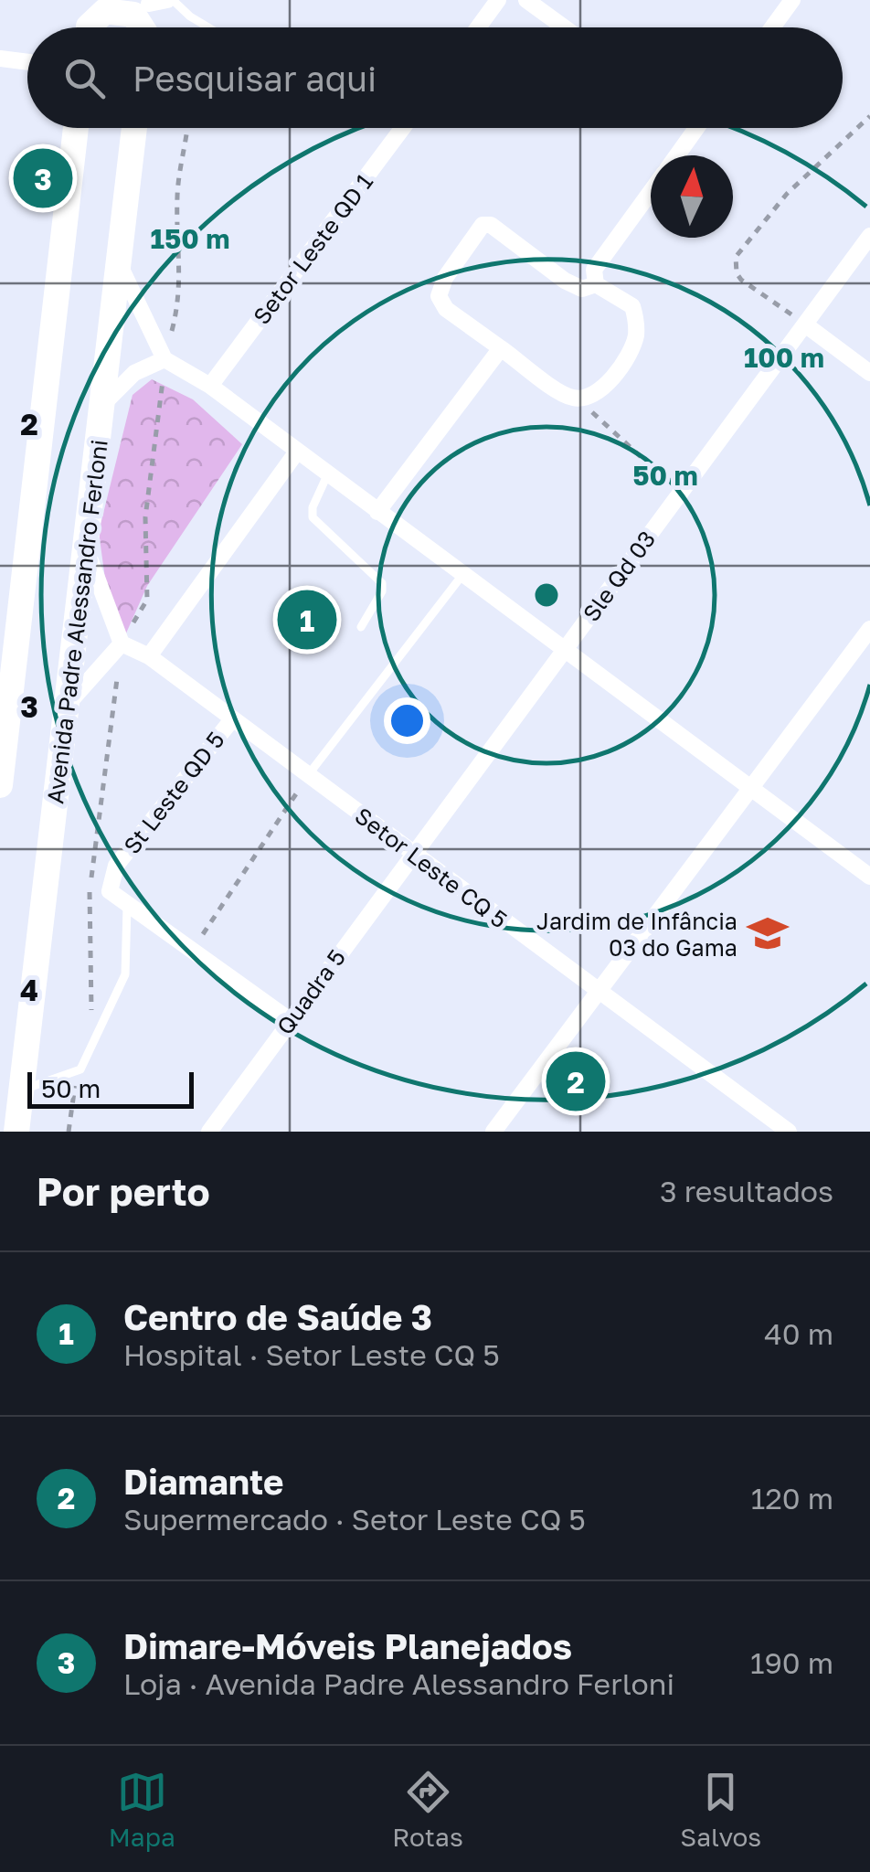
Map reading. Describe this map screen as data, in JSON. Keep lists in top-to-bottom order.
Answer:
{
  "streets": {
    "main road": ["Avenida Padre Alessandro Ferloni"],
    "street": [
      "Setor Leste QD 1",
      "Sle Qd 03",
      "St Leste QD 5",
      "Setor Leste CQ 5",
      "Quadra 5"
    ]
  },
  "crossings": [
    ["Sle Qd 03", "Setor Leste CQ 5"],
    ["Sle Qd 03", "Quadra 5"],
    ["St Leste QD 5", "Setor Leste CQ 5"],
    ["Setor Leste CQ 5", "Quadra 5"]
  ],
  "places": {
    "school or university": ["Jardim de Infância 03 do Gama"]
  },
  "scale_bar": "50 m",
  "north": "top",
  "page": {
    "search": "Pesquisar aqui",
    "pins": ["3", "1", "2"],
    "scale": "50 m",
    "heading": ["Por perto", "3 resultados"],
    "list": [
      {
        "mark": "1",
        "name": "Centro de Saúde 3",
        "note": "Hospital · Setor Leste CQ 5",
        "value": "40 m"
      },
      {
        "mark": "2",
        "name": "Diamante",
        "note": "Supermercado · Setor Leste CQ 5",
        "value": "120 m"
      },
      {
        "mark": "3",
        "name": "Dimare-Móveis Planejados",
        "note": "Loja · Avenida Padre Alessandro Ferloni",
        "value": "190 m"
      }
    ],
    "nav": ["Mapa", "Rotas", "Salvos"]
  },
  "grid": {
    "rows": ["2", "3", "4"]
  },
  "rings": ["150 m", "100 m", "50 m"]
}
